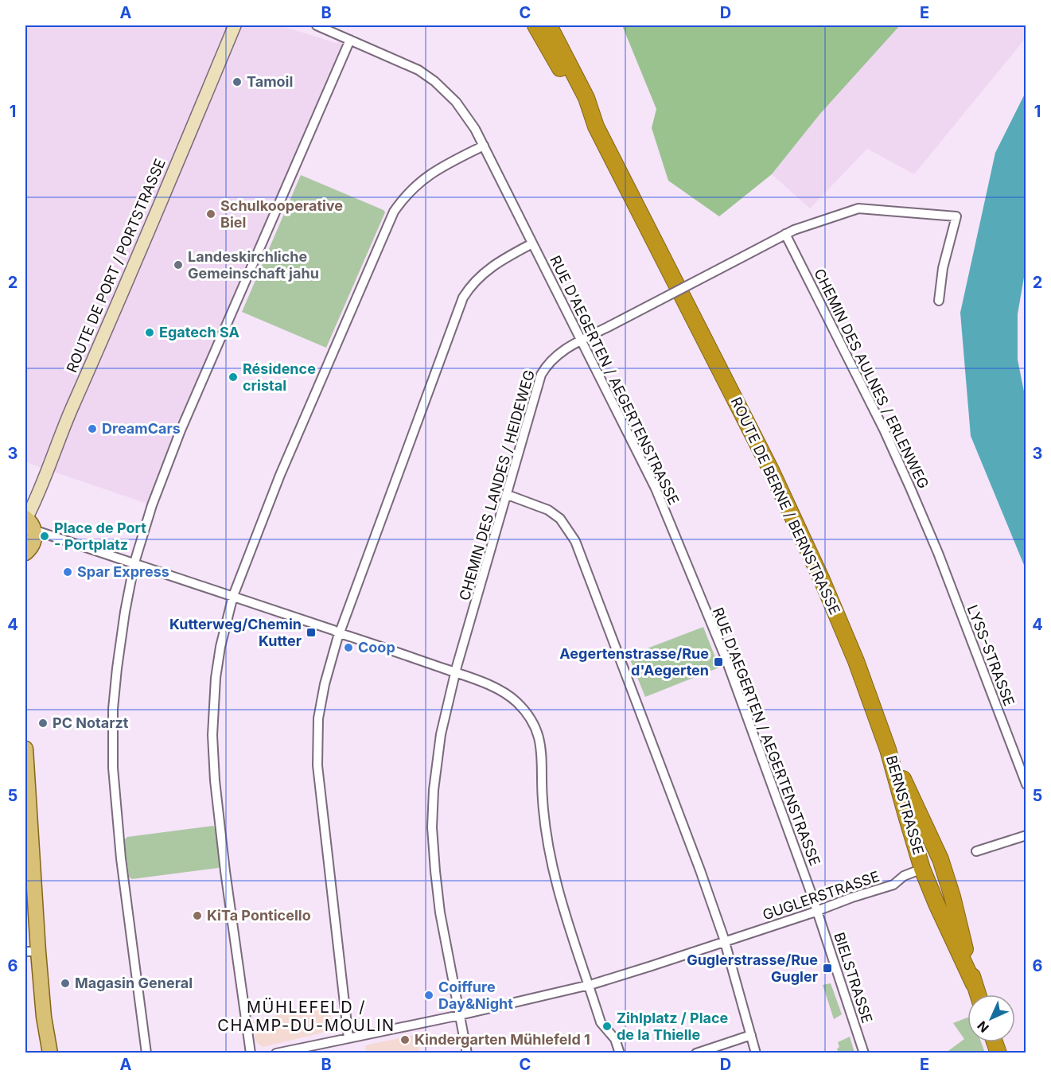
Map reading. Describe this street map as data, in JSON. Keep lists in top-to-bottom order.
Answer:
{
  "streets": {
    "highway": ["ROUTE DE BERNE / BERNSTRASSE", "BERNSTRASSE"],
    "main road": ["ROUTE DE PORT / PORTSTRASSE"],
    "street": [
      "CHEMIN DES AULNES / ERLENWEG",
      "RUE D'AEGERTEN / AEGERTENSTRASSE",
      "CHEMIN DES LANDES / HEIDEWEG",
      "LYSS-STRASSE",
      "GUGLERSTRASSE",
      "BIELSTRASSE"
    ]
  },
  "crossings": [
    ["CHEMIN DES AULNES / ERLENWEG", "CHEMIN DES LANDES / HEIDEWEG"],
    ["CHEMIN DES AULNES / ERLENWEG", "LYSS-STRASSE"],
    ["RUE D'AEGERTEN / AEGERTENSTRASSE", "CHEMIN DES LANDES / HEIDEWEG"],
    ["RUE D'AEGERTEN / AEGERTENSTRASSE", "GUGLERSTRASSE"],
    ["RUE D'AEGERTEN / AEGERTENSTRASSE", "BIELSTRASSE"],
    ["CHEMIN DES LANDES / HEIDEWEG", "GUGLERSTRASSE"],
    ["ROUTE DE BERNE / BERNSTRASSE", "BERNSTRASSE"],
    ["BERNSTRASSE", "GUGLERSTRASSE"],
    ["GUGLERSTRASSE", "BIELSTRASSE"]
  ],
  "districts": ["MÜHLEFELD / CHAMP-DU-MOULIN"],
  "places": {
    "other": [
      "Tamoil",
      "Schulkooperative Biel",
      "Landeskirchliche Gemeinschaft jahu",
      "Egatech SA",
      "Résidence cristal",
      "DreamCars",
      "Place de Port - Portplatz",
      "Spar Express",
      "Coop",
      "PC Notarzt",
      "KiTa Ponticello",
      "Magasin General",
      "Coiffure Day&Night",
      "Zihlplatz / Place de la Thielle",
      "Kindergarten Mühlefeld 1"
    ],
    "transit": ["Kutterweg/Chemin Kutter", "Aegertenstrasse/Rue d'Aegerten", "Guglerstrasse/Rue Gugler"]
  },
  "north": "bottom left",
  "grid": {
    "columns": [
      "A",
      "B",
      "C",
      "D",
      "E"
    ],
    "rows": [
      "1",
      "2",
      "3",
      "4",
      "5",
      "6"
    ]
  }
}
